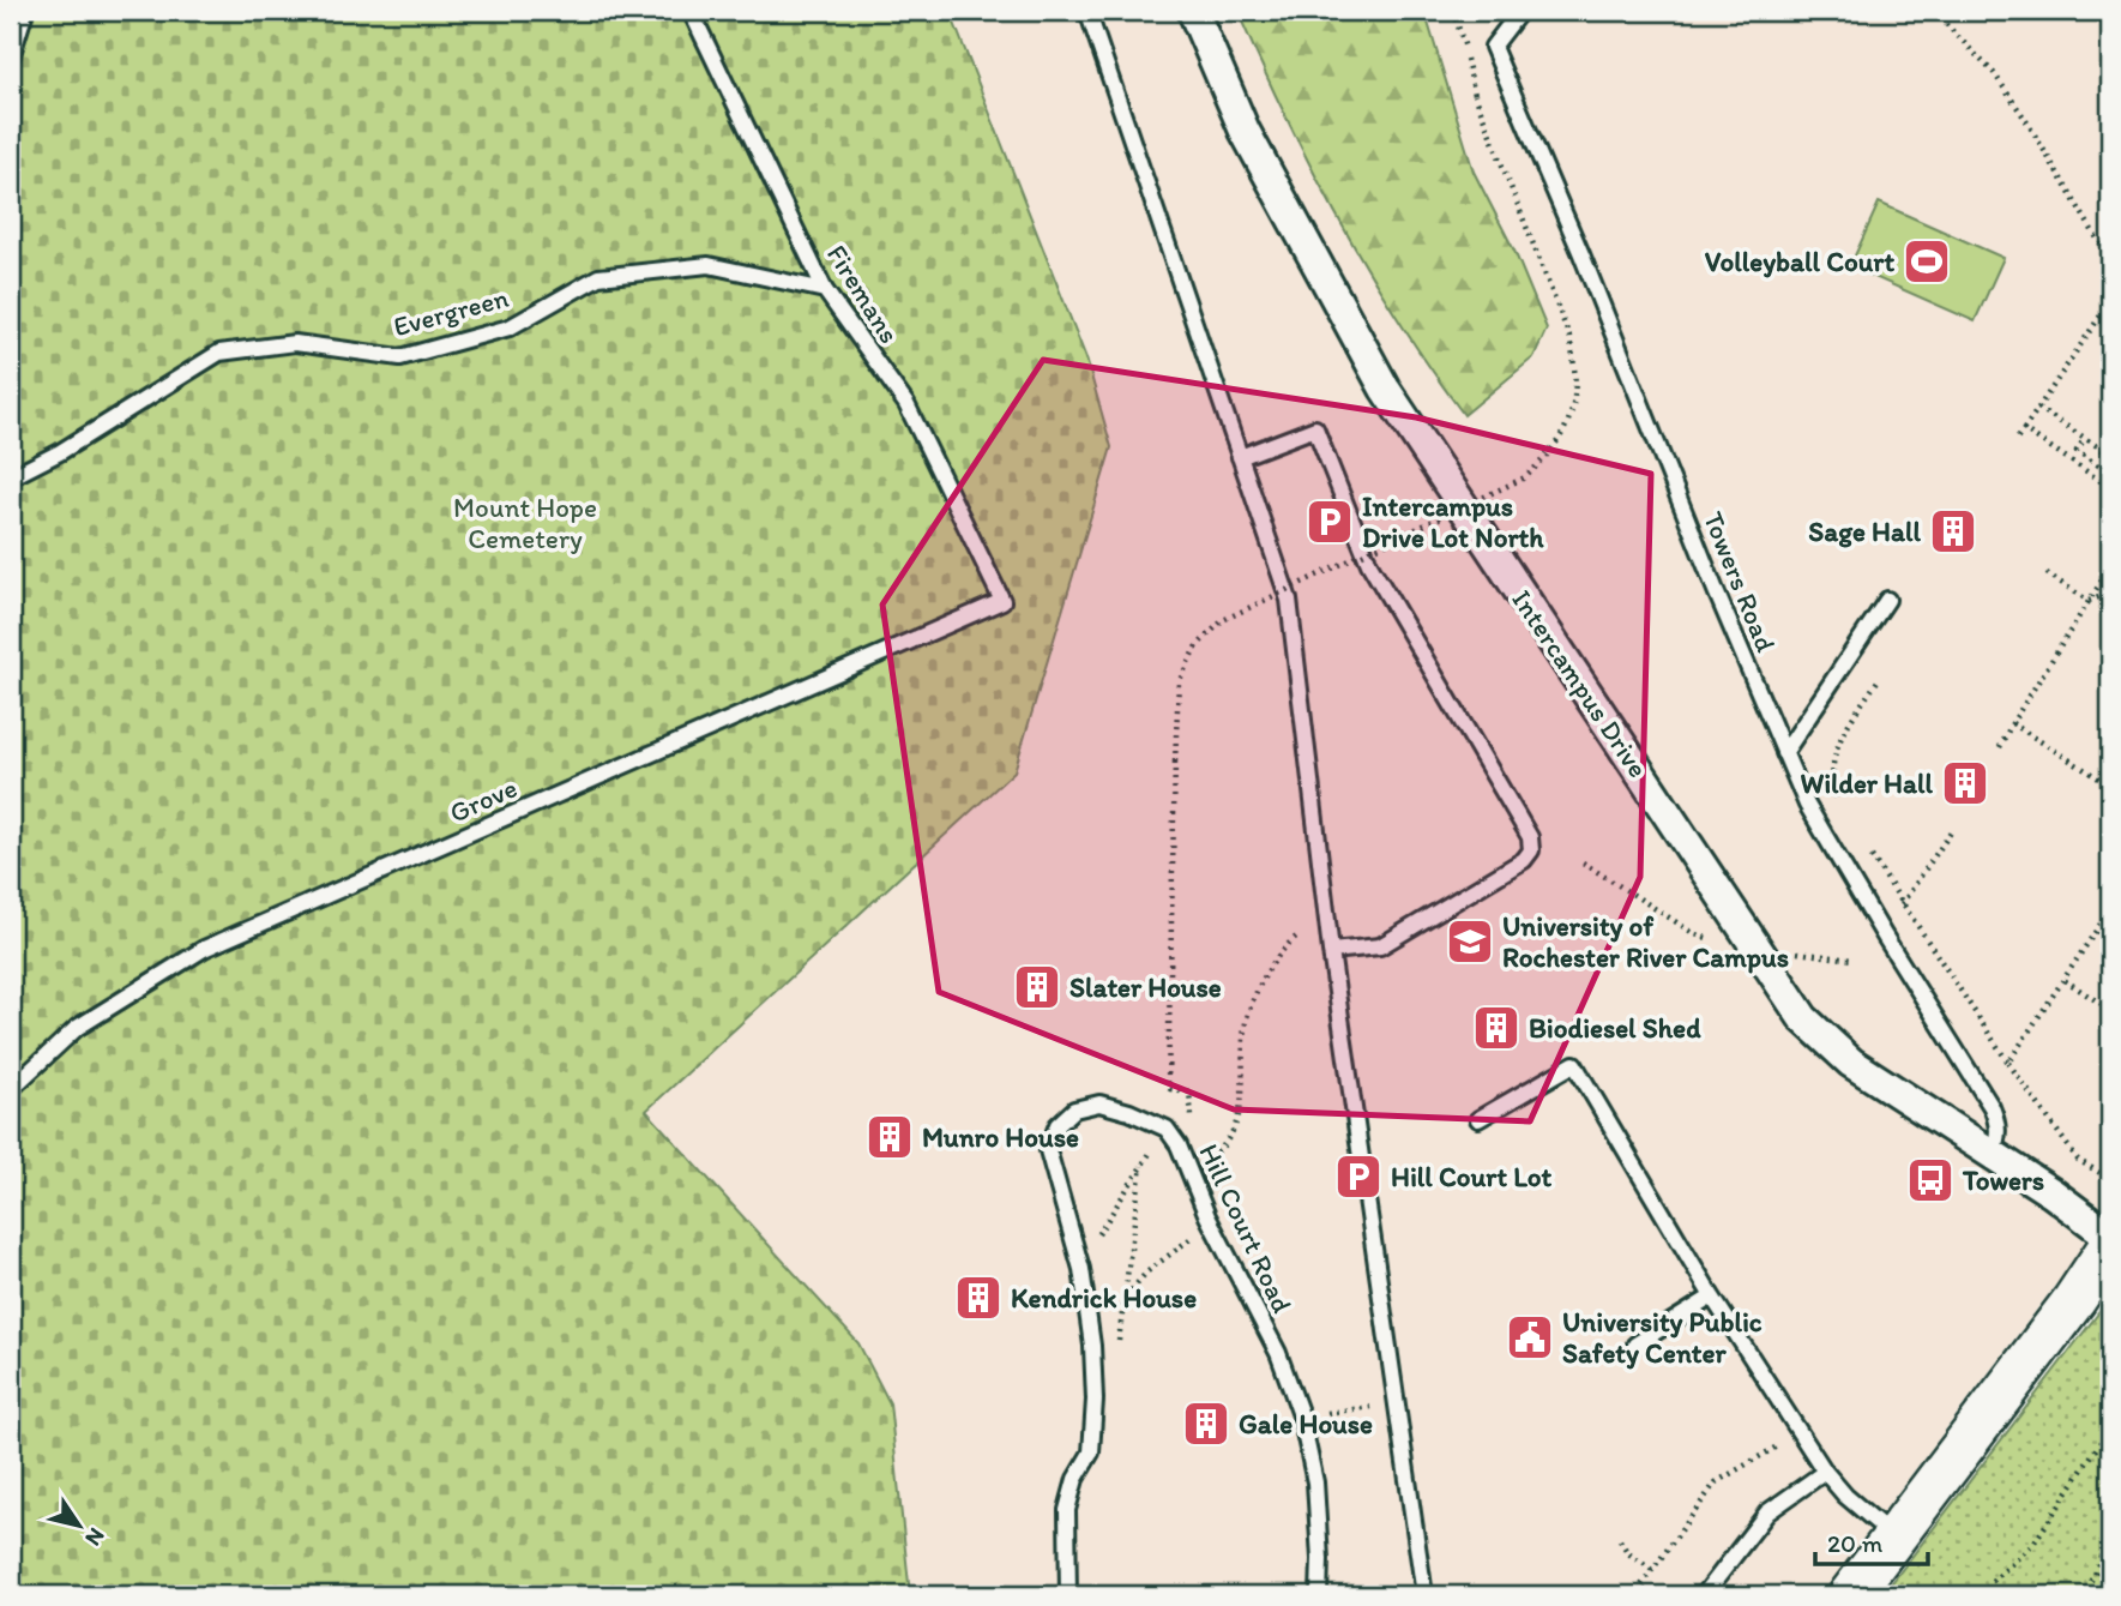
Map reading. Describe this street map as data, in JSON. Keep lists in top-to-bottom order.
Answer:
{
  "streets": {
    "street": ["Intercampus Drive"],
    "lane": [
      "Firemans",
      "Evergreen",
      "Towers Road",
      "Grove",
      "Hill Court Road"
    ]
  },
  "crossings": [
    ["Firemans", "Evergreen"],
    ["Firemans", "Grove"],
    ["Towers Road", "Intercampus Drive"]
  ],
  "parks": ["Mount Hope Cemetery"],
  "places": {
    "sports": ["Volleyball Court"],
    "parking": ["Intercampus Drive Lot North", "Hill Court Lot"],
    "building": [
      "Sage Hall",
      "Wilder Hall",
      "Slater House",
      "Biodiesel Shed",
      "Munro House",
      "Kendrick House",
      "Gale House"
    ],
    "school or university": ["University of Rochester River Campus"],
    "bus stop": ["Towers"],
    "public building": ["University Public Safety Center"]
  },
  "scale_bar": "20 m",
  "north": "bottom right"
}
